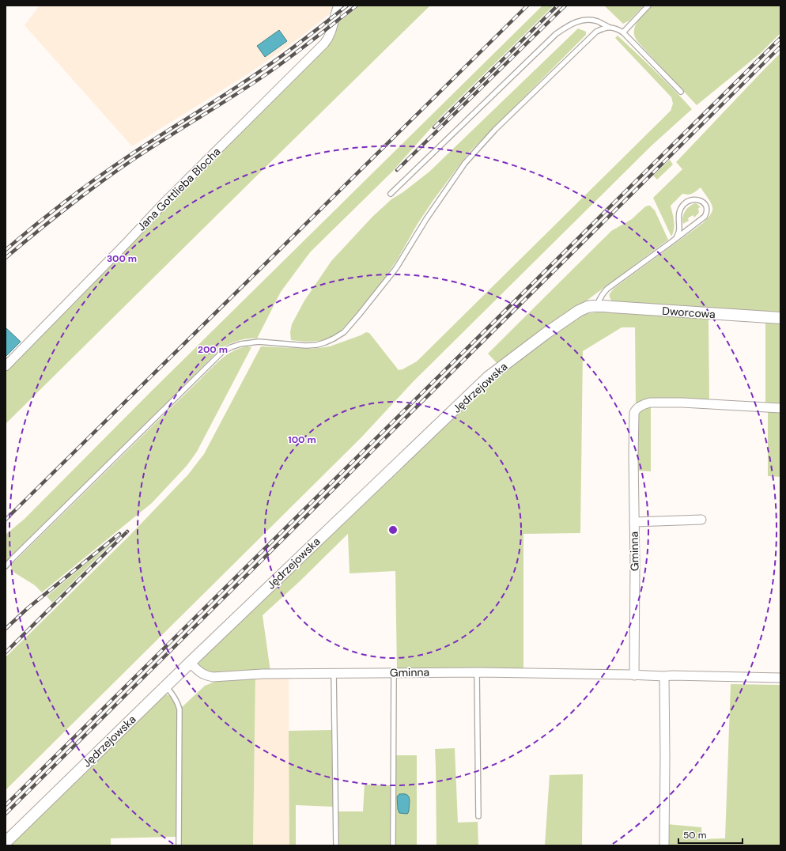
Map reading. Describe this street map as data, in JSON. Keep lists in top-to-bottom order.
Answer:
{
  "streets": {
    "street": [
      "Jana Gottlieba Blocha",
      "Dworcowa",
      "Jędrzejowska",
      "Gminna"
    ]
  },
  "crossings": [
    ["Dworcowa", "Jędrzejowska"],
    ["Jędrzejowska", "Gminna"]
  ],
  "scale_bar": "50 m",
  "rings": ["300 m", "200 m", "100 m"]
}
